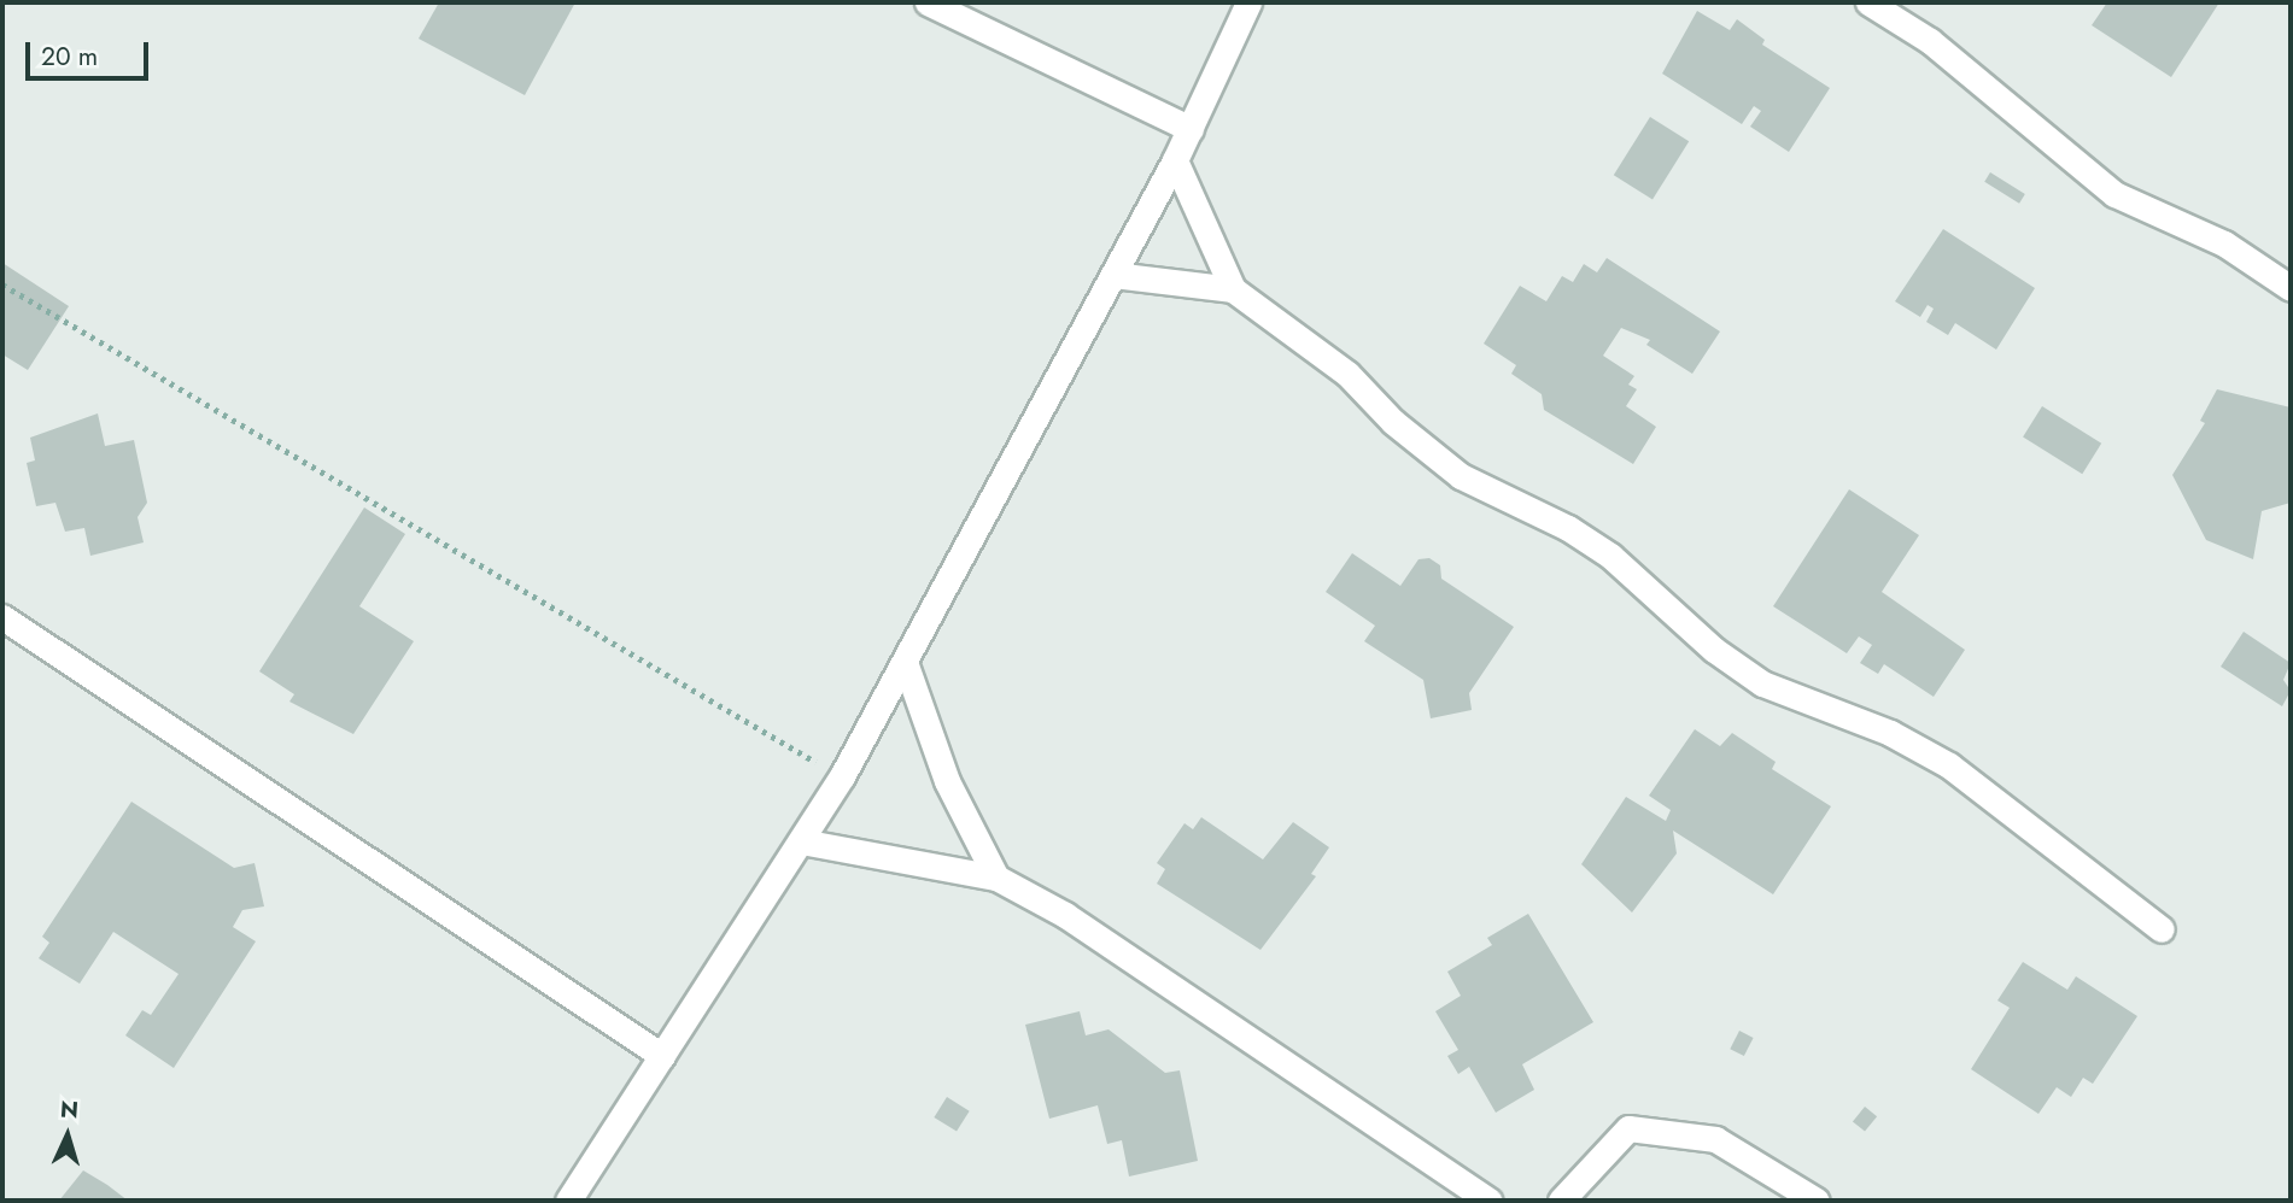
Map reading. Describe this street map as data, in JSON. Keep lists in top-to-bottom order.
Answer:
{
  "scale_bar": "20 m",
  "north": "top"
}
